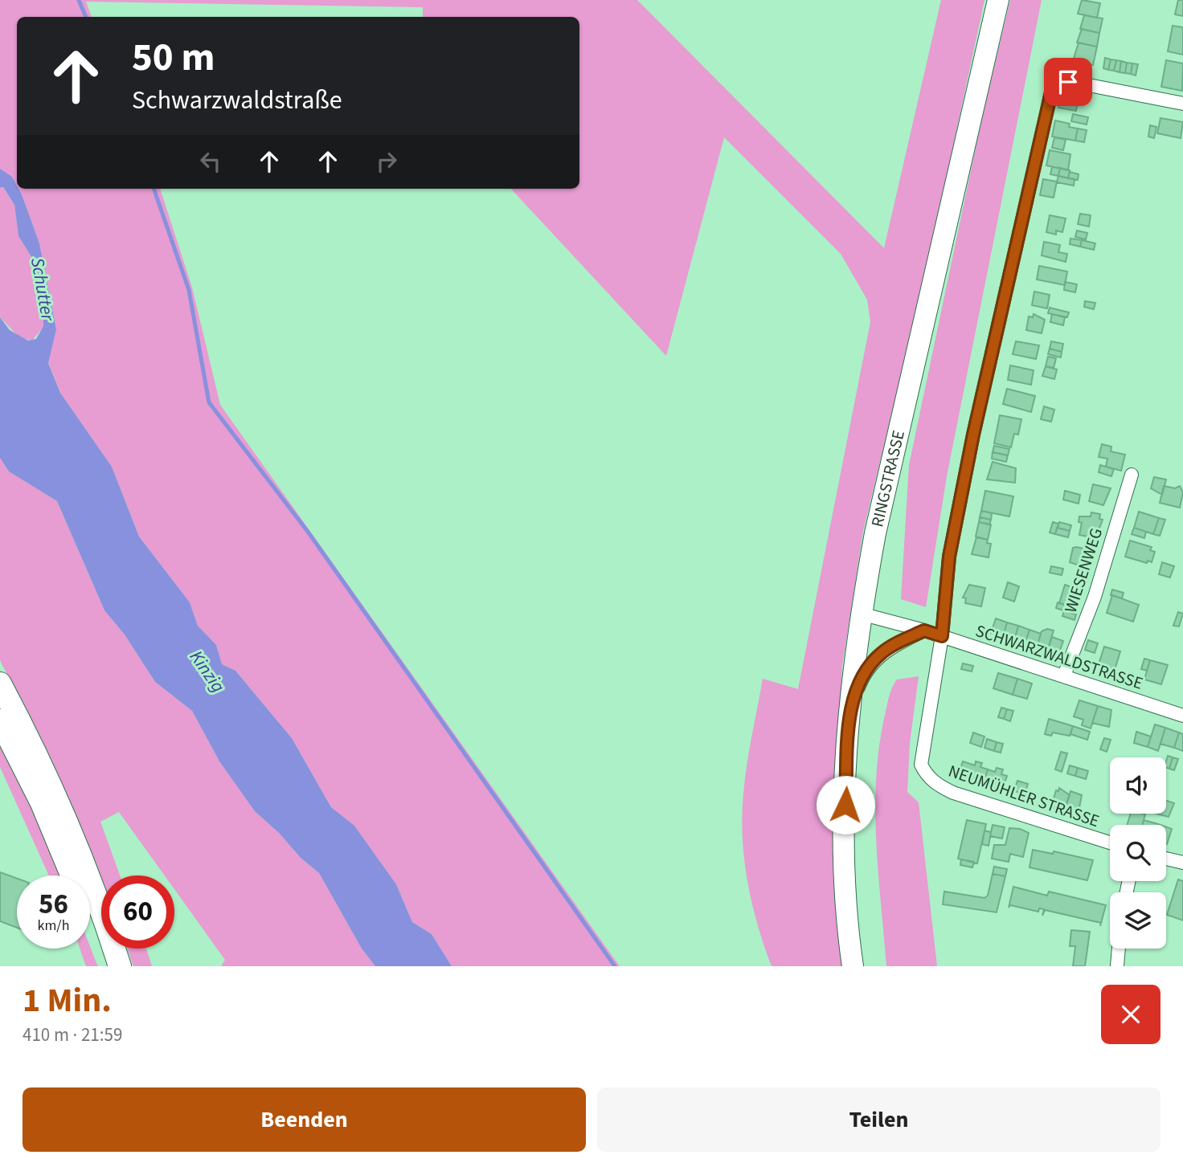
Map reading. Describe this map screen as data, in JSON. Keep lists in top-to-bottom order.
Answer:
{
  "streets": {
    "main road": ["RINGSTRASSE"],
    "street": ["WIESENWEG", "SCHWARZWALDSTRASSE", "NEUMÜHLER STRASSE"]
  },
  "crossings": [
    ["RINGSTRASSE", "SCHWARZWALDSTRASSE"],
    ["WIESENWEG", "SCHWARZWALDSTRASSE"],
    ["SCHWARZWALDSTRASSE", "NEUMÜHLER STRASSE"]
  ],
  "water": ["Schutter", "Kinzig"],
  "page": {
    "turn": ["50 m", "Schwarzwaldstraße"],
    "speed": "56 km/h",
    "limit": "60",
    "heading": ["1 Min.", "410 m · 21:59"],
    "buttons": ["Beenden", "Teilen"]
  }
}
